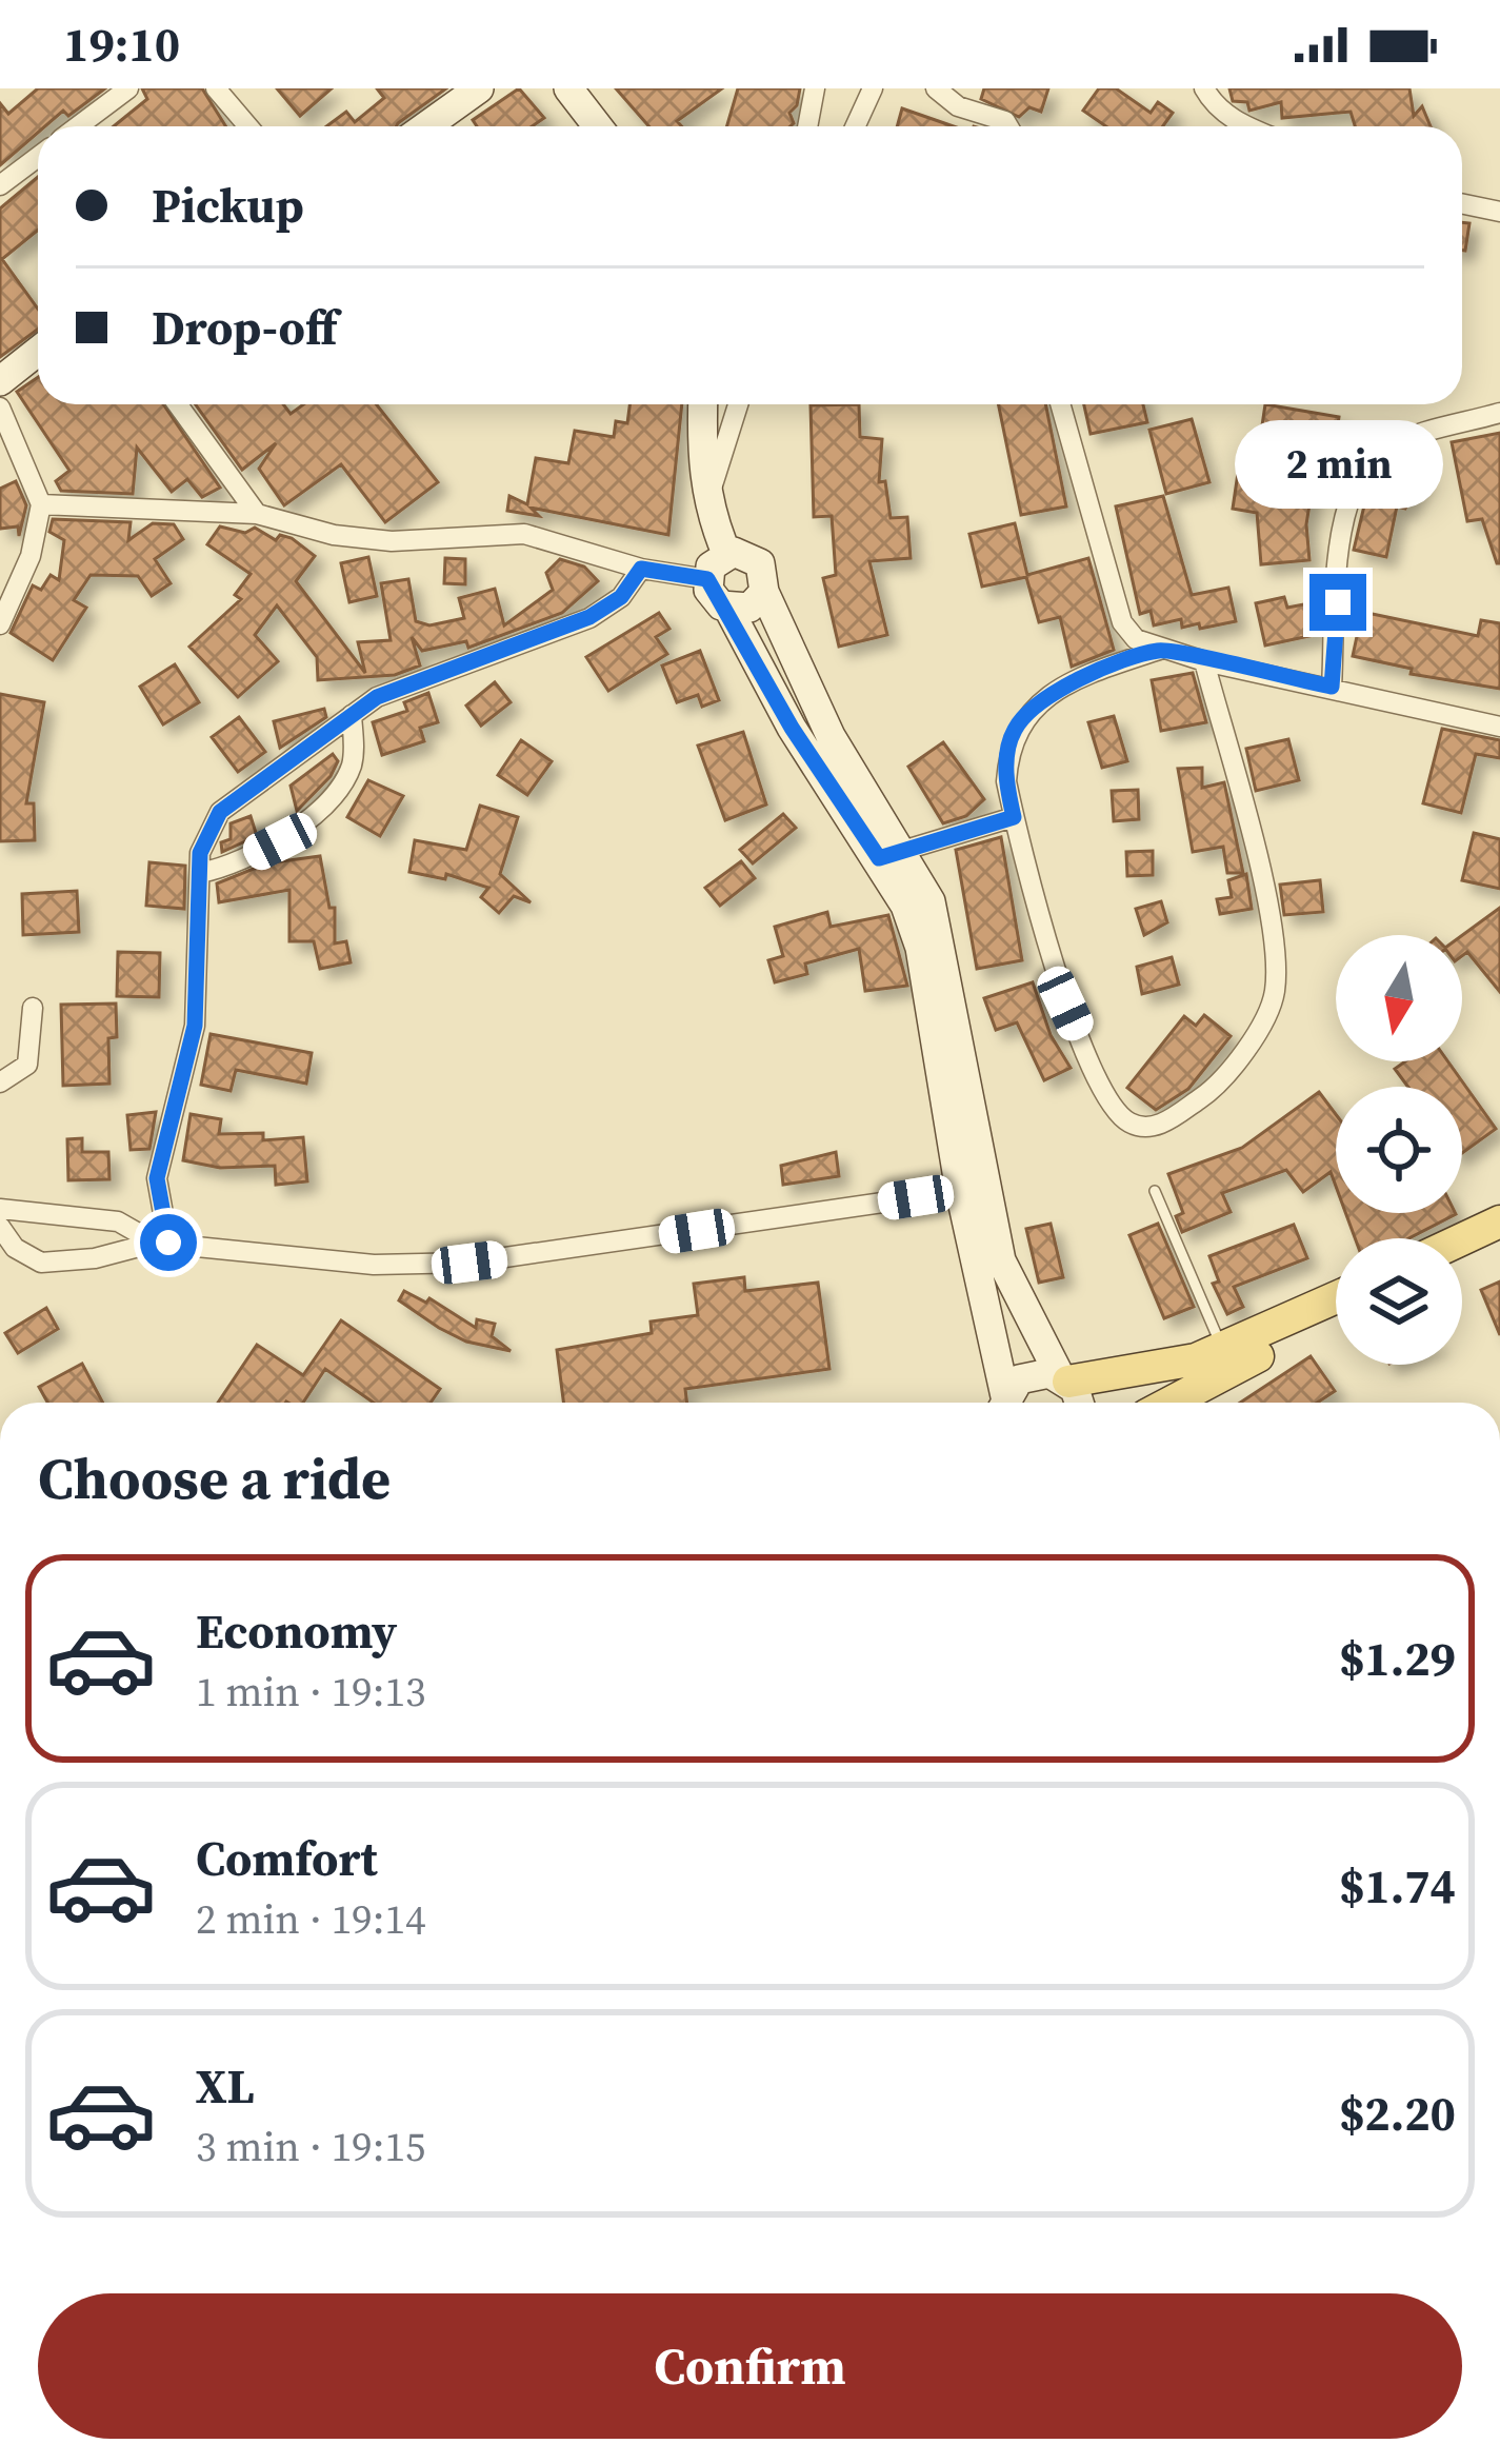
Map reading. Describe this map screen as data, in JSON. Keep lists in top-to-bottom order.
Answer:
{
  "north": "bottom",
  "page": {
    "status": "19:10",
    "banner": ["Pickup", "Drop-off"],
    "bubble": "2 min",
    "heading": "Choose a ride",
    "list": [
      {
        "name": "Economy",
        "note": "1 min · 19:13",
        "value": "$1.29"
      },
      {
        "name": "Comfort",
        "note": "2 min · 19:14",
        "value": "$1.74"
      },
      {
        "name": "XL",
        "note": "3 min · 19:15",
        "value": "$2.20"
      }
    ],
    "buttons": "Confirm"
  }
}
